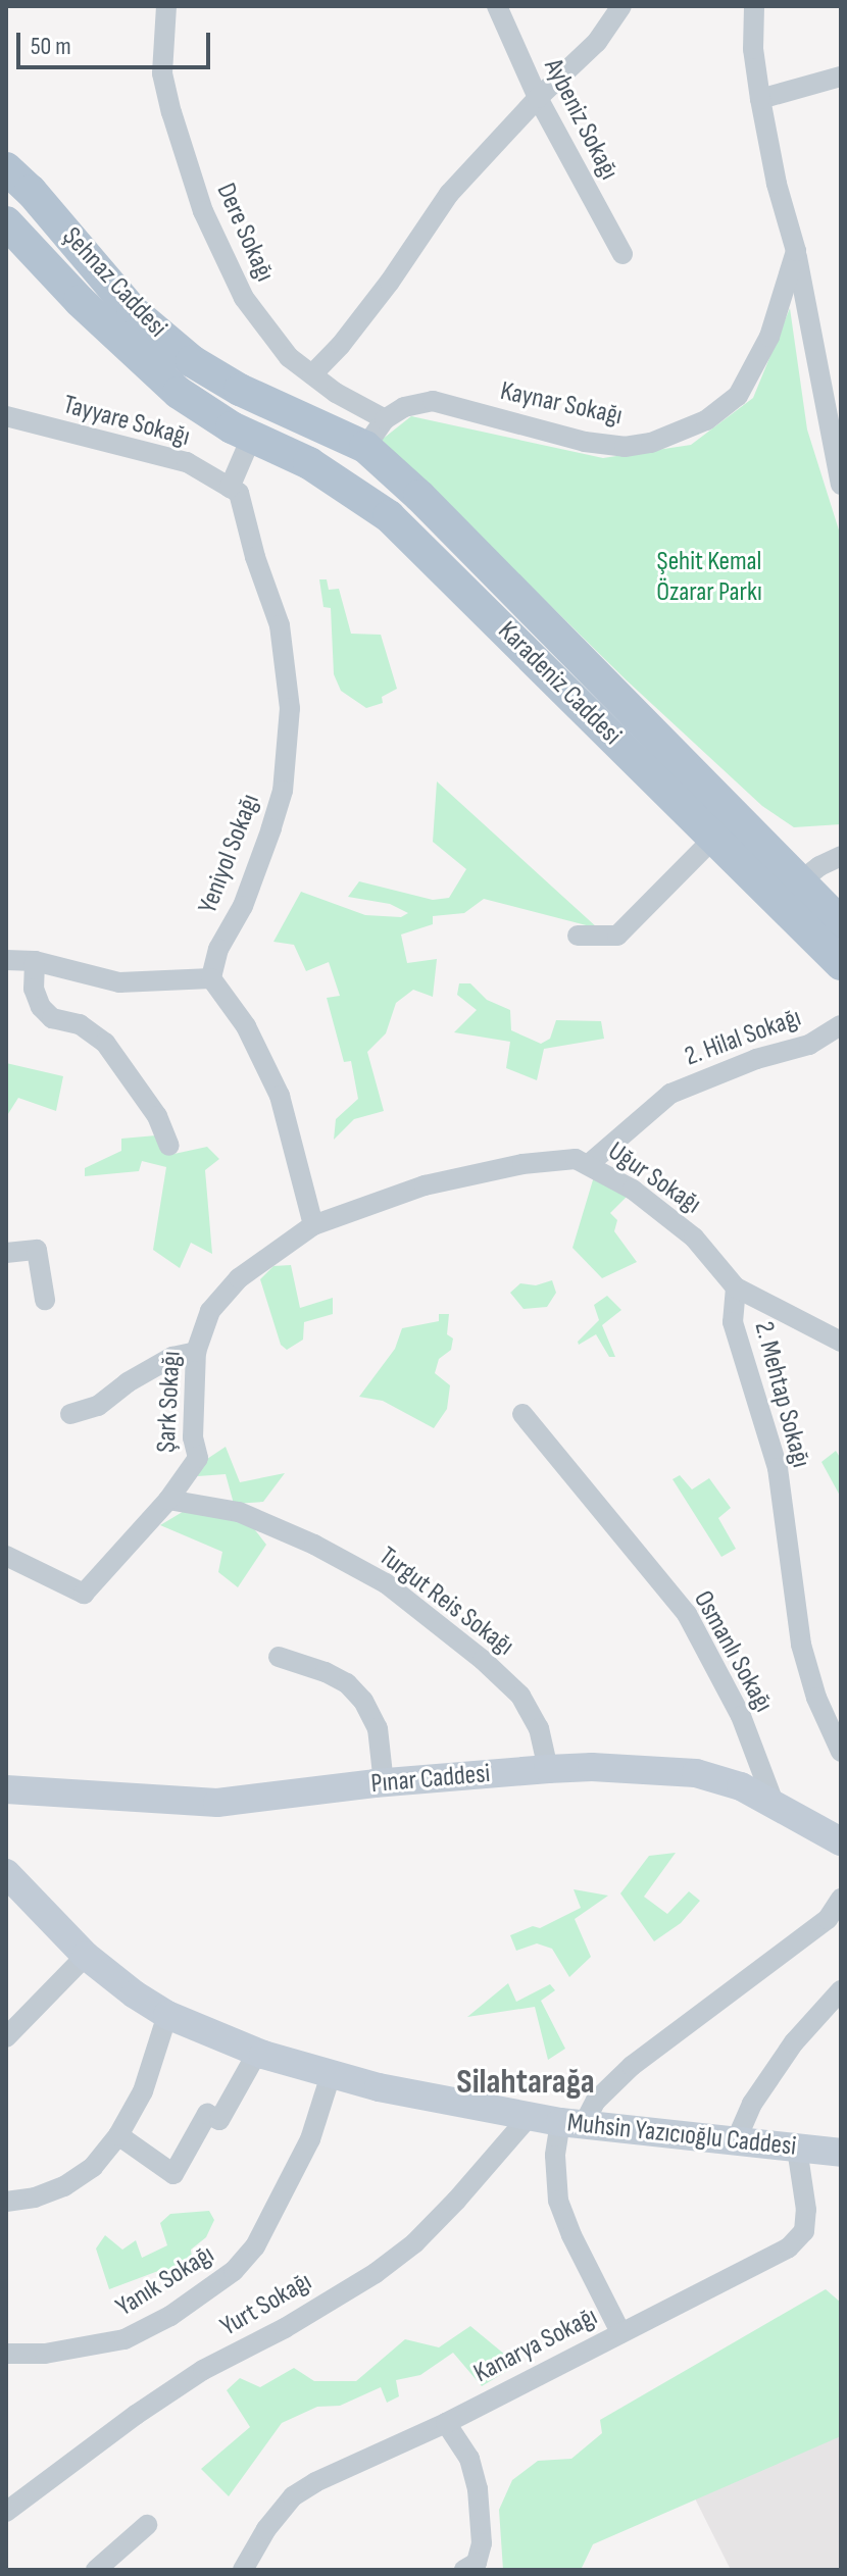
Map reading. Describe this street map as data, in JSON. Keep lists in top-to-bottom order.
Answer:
{
  "streets": {
    "main road": [
      "Şehnaz Caddesi",
      "Karadeniz Caddesi",
      "Pınar Caddesi",
      "Muhsin Yazıcıoğlu Caddesi"
    ],
    "street": [
      "Aybeniz Sokağı",
      "Dere Sokağı",
      "Kaynar Sokağı",
      "Tayyare Sokağı",
      "Yeniyol Sokağı",
      "2. Hilal Sokağı",
      "Uğur Sokağı",
      "2. Mehtap Sokağı",
      "Şark Sokağı",
      "Turgut Reis Sokağı",
      "Osmanlı Sokağı",
      "Yanık Sokağı",
      "Yurt Sokağı",
      "Kanarya Sokağı"
    ]
  },
  "crossings": [
    ["Dere Sokağı", "Kaynar Sokağı"],
    ["Şehnaz Caddesi", "Karadeniz Caddesi"],
    ["Tayyare Sokağı", "Yeniyol Sokağı"],
    ["2. Hilal Sokağı", "Uğur Sokağı"],
    ["Uğur Sokağı", "2. Mehtap Sokağı"],
    ["Uğur Sokağı", "Şark Sokağı"],
    ["Şark Sokağı", "Turgut Reis Sokağı"],
    ["Turgut Reis Sokağı", "Pınar Caddesi"],
    ["Osmanlı Sokağı", "Pınar Caddesi"],
    ["Muhsin Yazıcıoğlu Caddesi", "Yanık Sokağı"],
    ["Muhsin Yazıcıoğlu Caddesi", "Yurt Sokağı"],
    ["Muhsin Yazıcıoğlu Caddesi", "Kanarya Sokağı"]
  ],
  "districts": ["Silahtarağa"],
  "parks": ["Şehit Kemal Özarar Parkı"],
  "scale_bar": "50 m"
}
